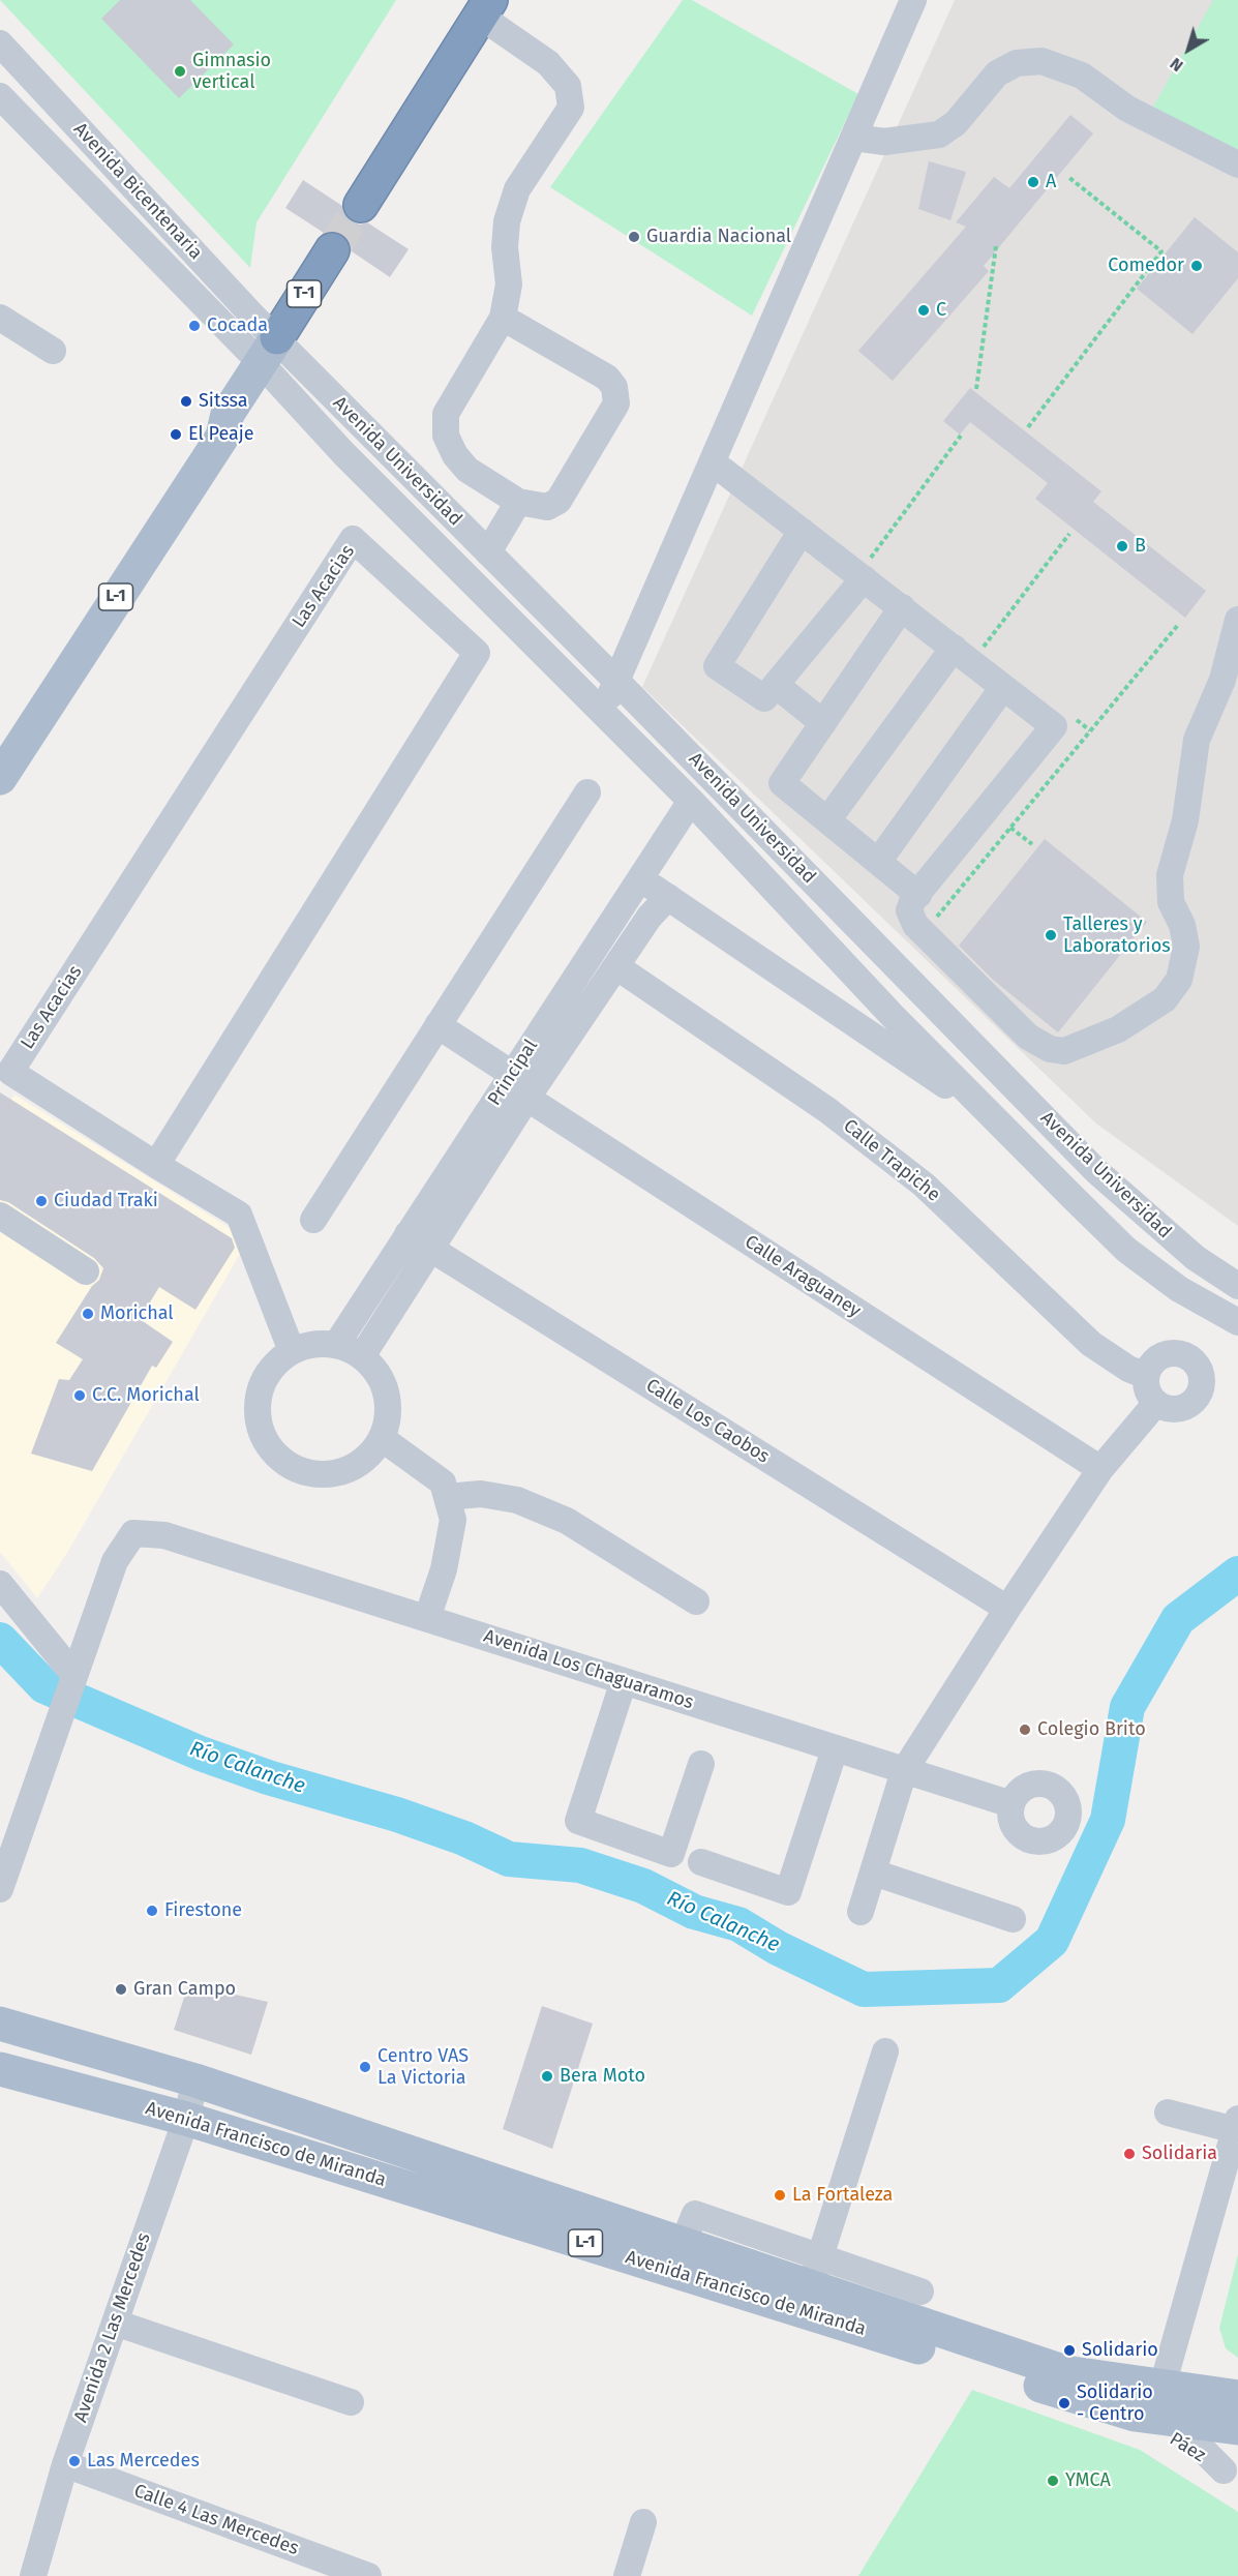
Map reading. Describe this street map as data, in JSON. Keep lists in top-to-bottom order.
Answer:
{
  "streets": {
    "highway": ["T-1"],
    "main road": ["L-1", "Avenida Francisco de Miranda"],
    "street": [
      "Avenida Bicentenaria",
      "Avenida Universidad",
      "Las Acacias",
      "Principal",
      "Calle Trapiche",
      "Calle Araguaney",
      "Calle Los Caobos",
      "Avenida Los Chaguaramos",
      "Avenida 2 Las Mercedes",
      "Páez",
      "Calle 4 Las Mercedes"
    ]
  },
  "crossings": [
    ["Avenida Bicentenaria", "T-1"],
    ["Avenida Bicentenaria", "Avenida Universidad"],
    ["Avenida Bicentenaria", "L-1"],
    ["T-1", "Avenida Universidad"],
    ["T-1", "L-1"],
    ["Avenida Universidad", "L-1"],
    ["Avenida Universidad", "Principal"],
    ["Las Acacias", "Principal"],
    ["L-1", "Avenida Francisco de Miranda"],
    ["Principal", "Calle Trapiche"],
    ["Principal", "Calle Araguaney"],
    ["Principal", "Calle Los Caobos"],
    ["Avenida Francisco de Miranda", "Avenida 2 Las Mercedes"],
    ["Avenida Francisco de Miranda", "Páez"],
    ["Avenida 2 Las Mercedes", "Calle 4 Las Mercedes"]
  ],
  "water": ["Río Calanche"],
  "places": [
    "Gimnasio vertical",
    "A",
    "Guardia Nacional",
    "Comedor",
    "C",
    "Cocada",
    "Sitssa",
    "El Peaje",
    "B",
    "Talleres y Laboratorios",
    "Ciudad Traki",
    "Morichal",
    "C.C. Morichal",
    "Colegio Brito",
    "Firestone",
    "Gran Campo",
    "Centro VAS La Victoria",
    "Bera Moto",
    "Solidaria",
    "La Fortaleza",
    "Solidario",
    "Solidario - Centro",
    "Las Mercedes",
    "YMCA"
  ],
  "north": "bottom left"
}
